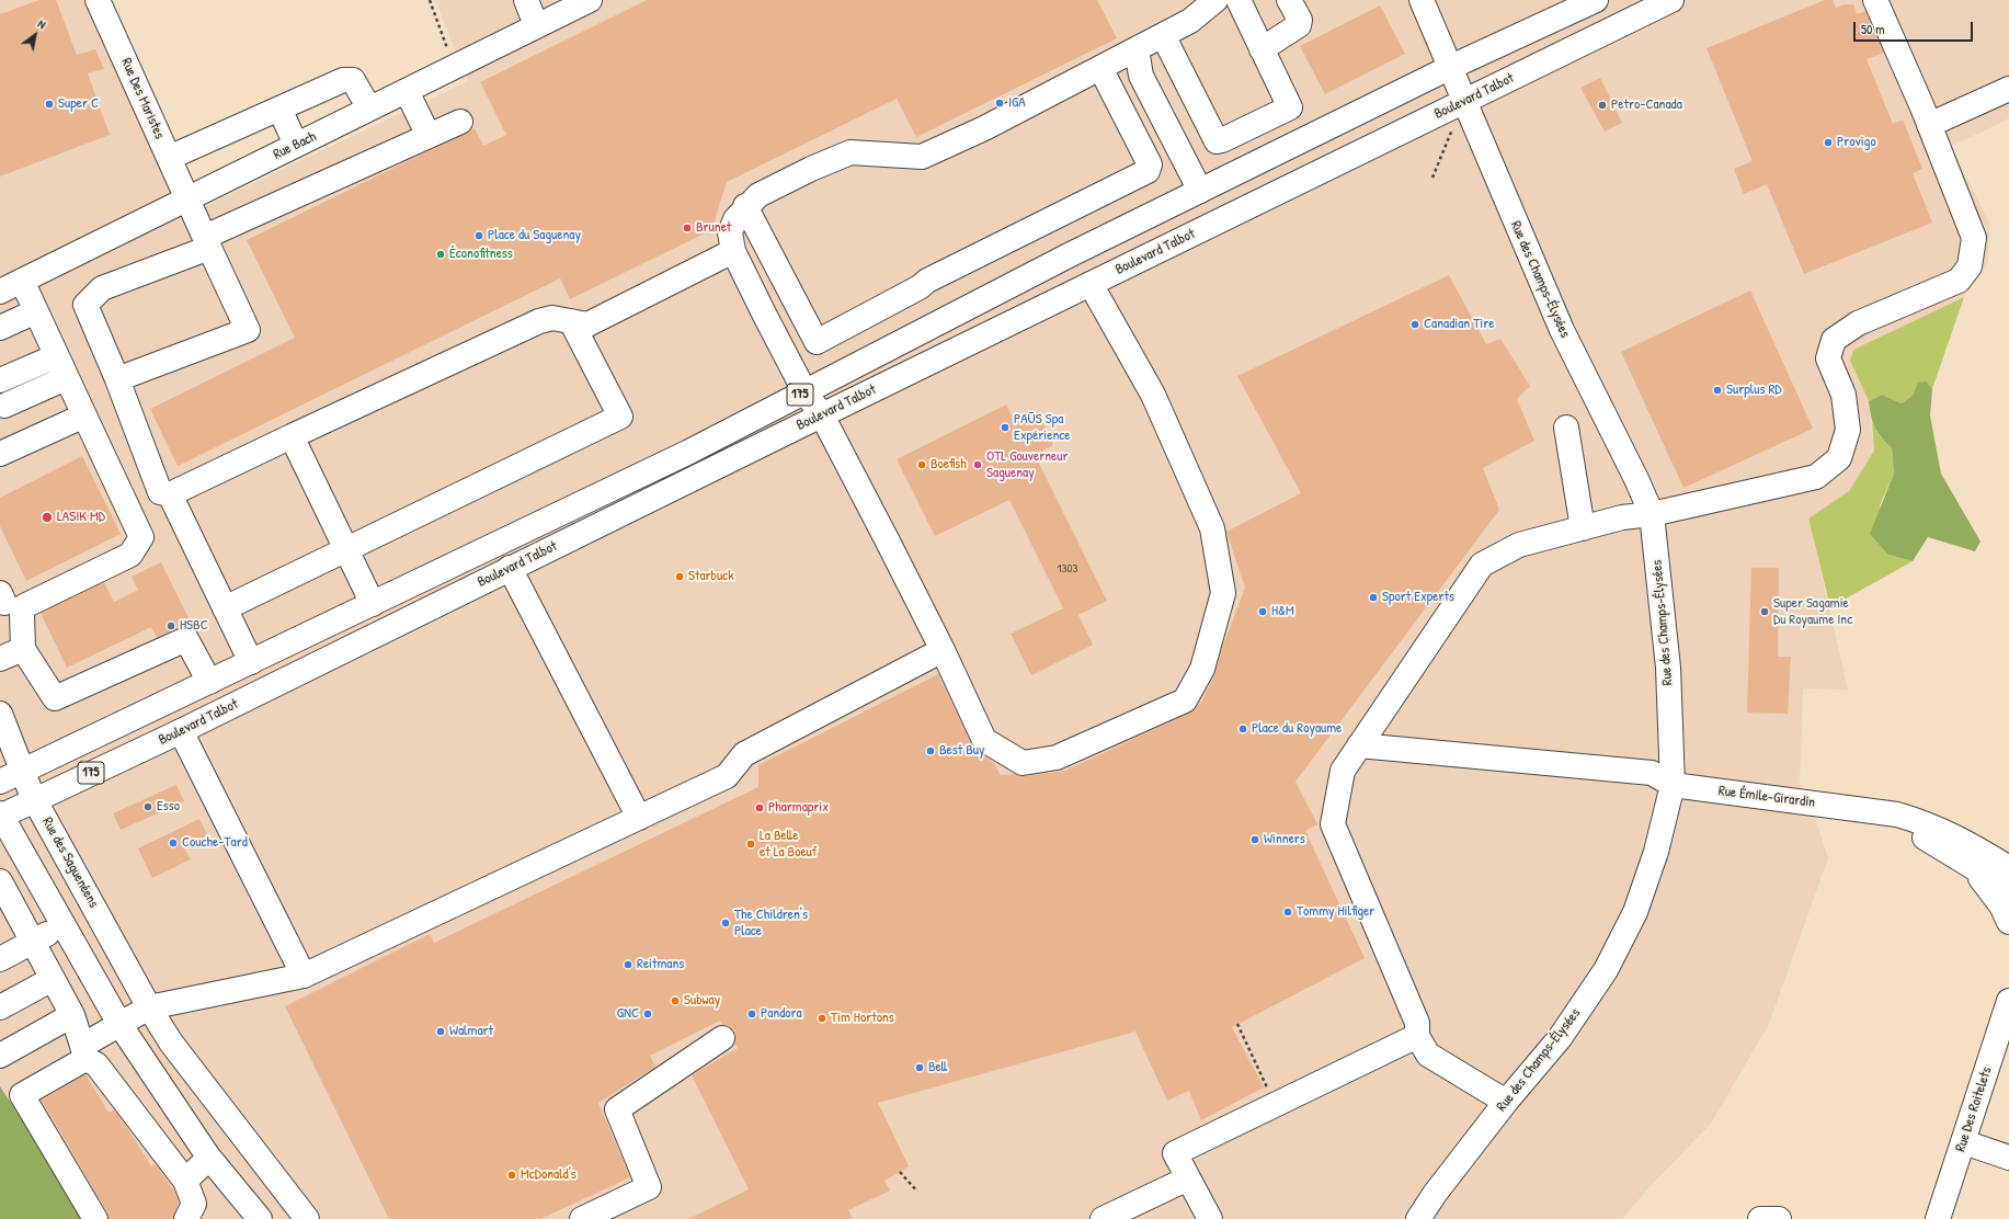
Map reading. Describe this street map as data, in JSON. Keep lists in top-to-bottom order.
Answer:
{
  "streets": {
    "street": [
      "Boulevard Talbot",
      "Rue Des Maristes",
      "Rue Bach",
      "Rue des Champs-Élysées",
      "175",
      "Rue Émile-Girardin",
      "Rue des Saguenéens",
      "Rue Des Roitelets"
    ]
  },
  "crossings": [
    ["Boulevard Talbot", "Rue des Champs-Élysées"],
    ["Boulevard Talbot", "Rue des Saguenéens"],
    ["Rue Des Maristes", "Rue Bach"],
    ["Rue des Champs-Élysées", "Rue Émile-Girardin"]
  ],
  "places": [
    "IGA",
    "Super C",
    "Petro-Canada",
    "Provigo",
    "Brunet",
    "Place du Saguenay",
    "Éconofitness",
    "Canadian Tire",
    "Surplus RD",
    "PAŪS Spa Expérience",
    "Boefish",
    "OTL Gouverneur Saguenay",
    "LASIK MD",
    "Starbuck",
    "Sport Experts",
    "H&M",
    "Super Sagamie Du Royaume Inc",
    "HSBC",
    "Place du Royaume",
    "Best Buy",
    "Esso",
    "Pharmaprix",
    "Winners",
    "Couche-Tard",
    "La Belle et La Boeuf",
    "Tommy Hilfiger",
    "The Children's Place",
    "Reitmans",
    "Subway",
    "GNC",
    "Pandora",
    "Tim Hortons",
    "Walmart",
    "Bell",
    "McDonald's"
  ],
  "house_numbers": ["1303"],
  "scale_bar": "50 m",
  "north": "top right"
}
